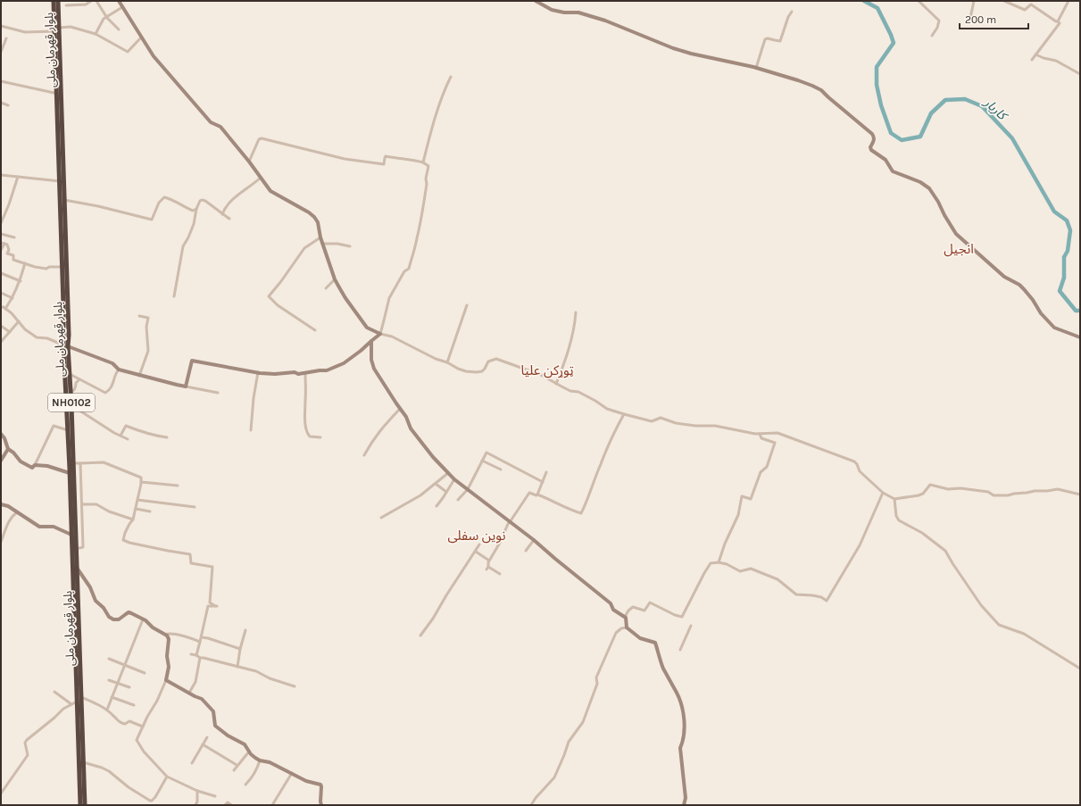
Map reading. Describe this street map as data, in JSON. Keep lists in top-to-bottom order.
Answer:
{
  "streets": {
    "highway": ["بلوار قهرمان ملی", "NH0102"]
  },
  "districts": ["انجيل", "ټوړکن علیا", "نوین سفلى"],
  "water": ["کاربار"],
  "scale_bar": "200 m"
}
